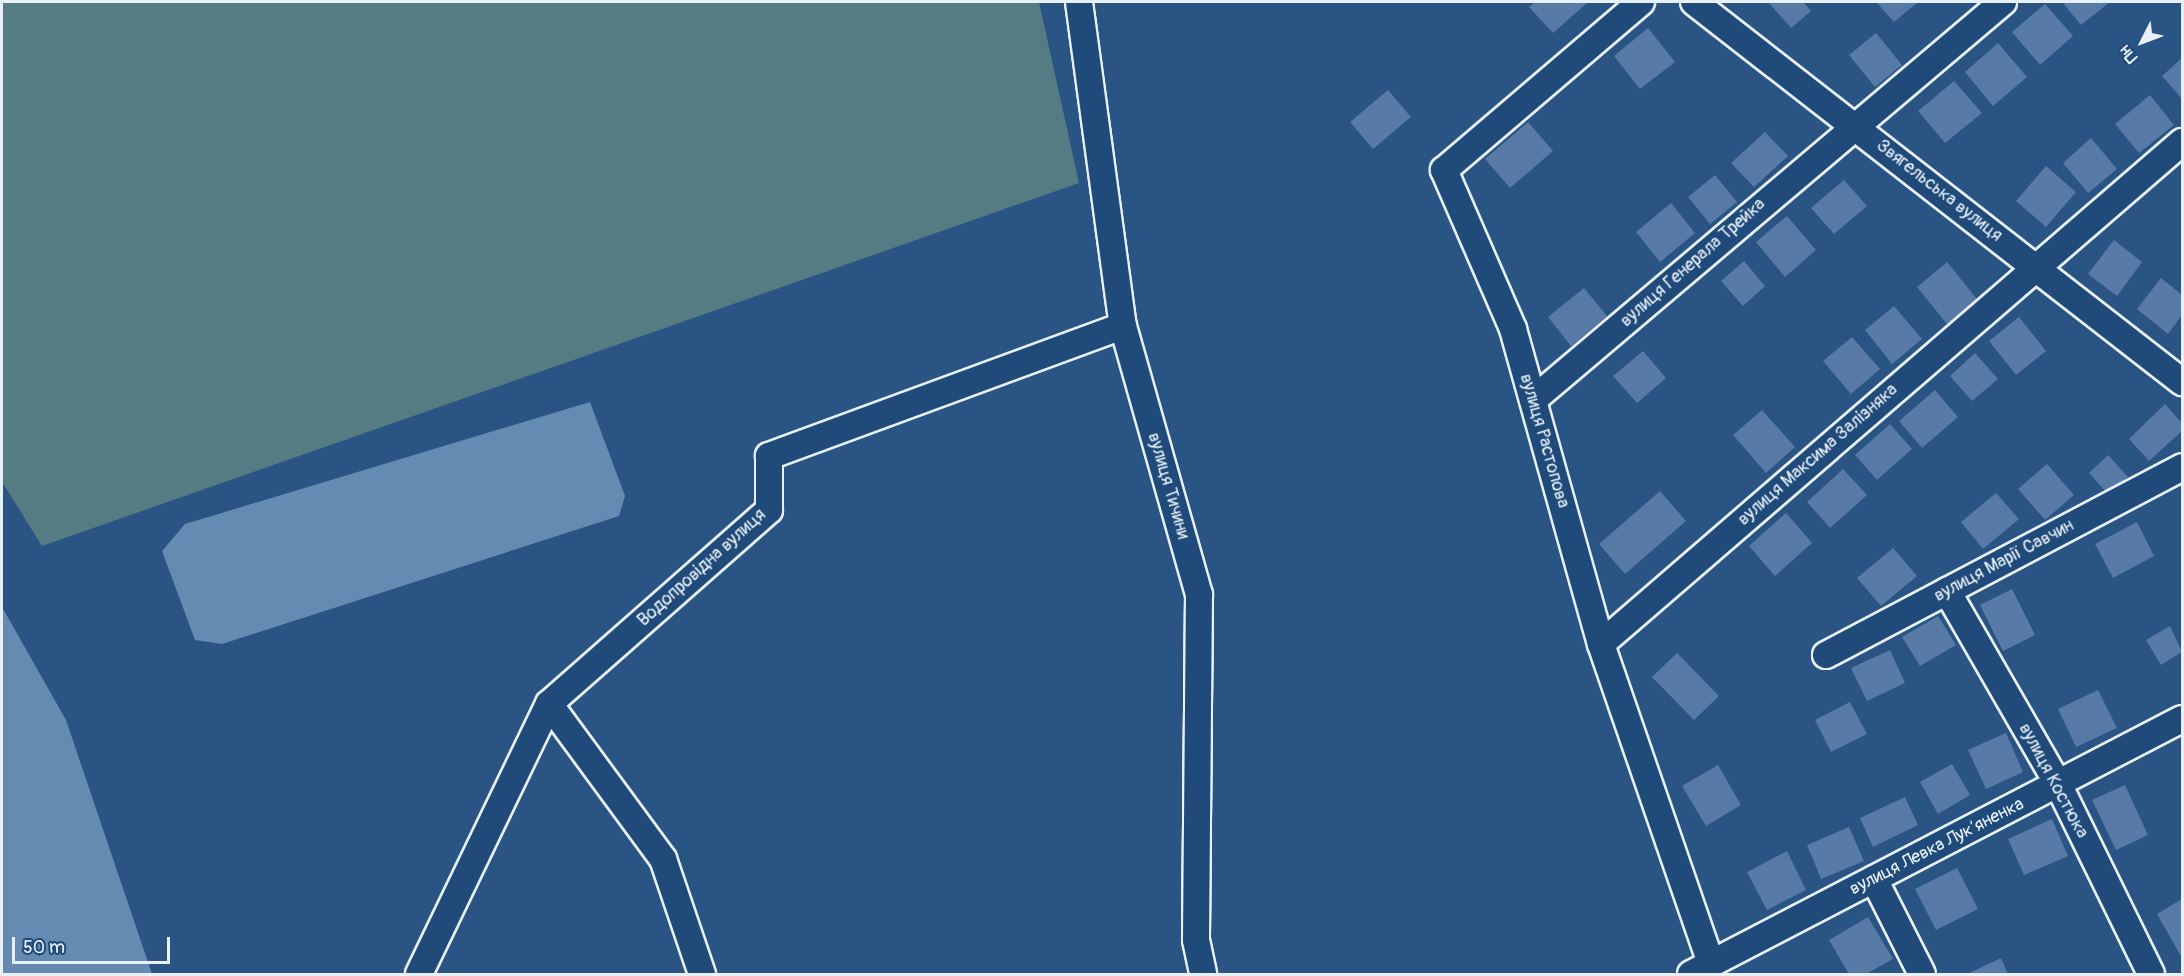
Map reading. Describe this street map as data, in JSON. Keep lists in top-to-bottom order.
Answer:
{
  "streets": {
    "street": [
      "Звягельська вулиця",
      "вулиця Генерала Трейка",
      "вулиця Растопова",
      "вулиця Максима Залізняка",
      "вулиця Тичини",
      "вулиця Марії Савчин",
      "Водопровідна вулиця",
      "вулиця Костюка",
      "вулиця Левка Лукʼяненка"
    ]
  },
  "crossings": [
    ["Звягельська вулиця", "вулиця Генерала Трейка"],
    ["Звягельська вулиця", "вулиця Максима Залізняка"],
    ["вулиця Генерала Трейка", "вулиця Растопова"],
    ["вулиця Растопова", "вулиця Максима Залізняка"],
    ["вулиця Растопова", "вулиця Левка Лукʼяненка"],
    ["вулиця Тичини", "Водопровідна вулиця"],
    ["вулиця Марії Савчин", "вулиця Костюка"],
    ["вулиця Костюка", "вулиця Левка Лукʼяненка"]
  ],
  "scale_bar": "50 m",
  "north": "bottom left"
}
